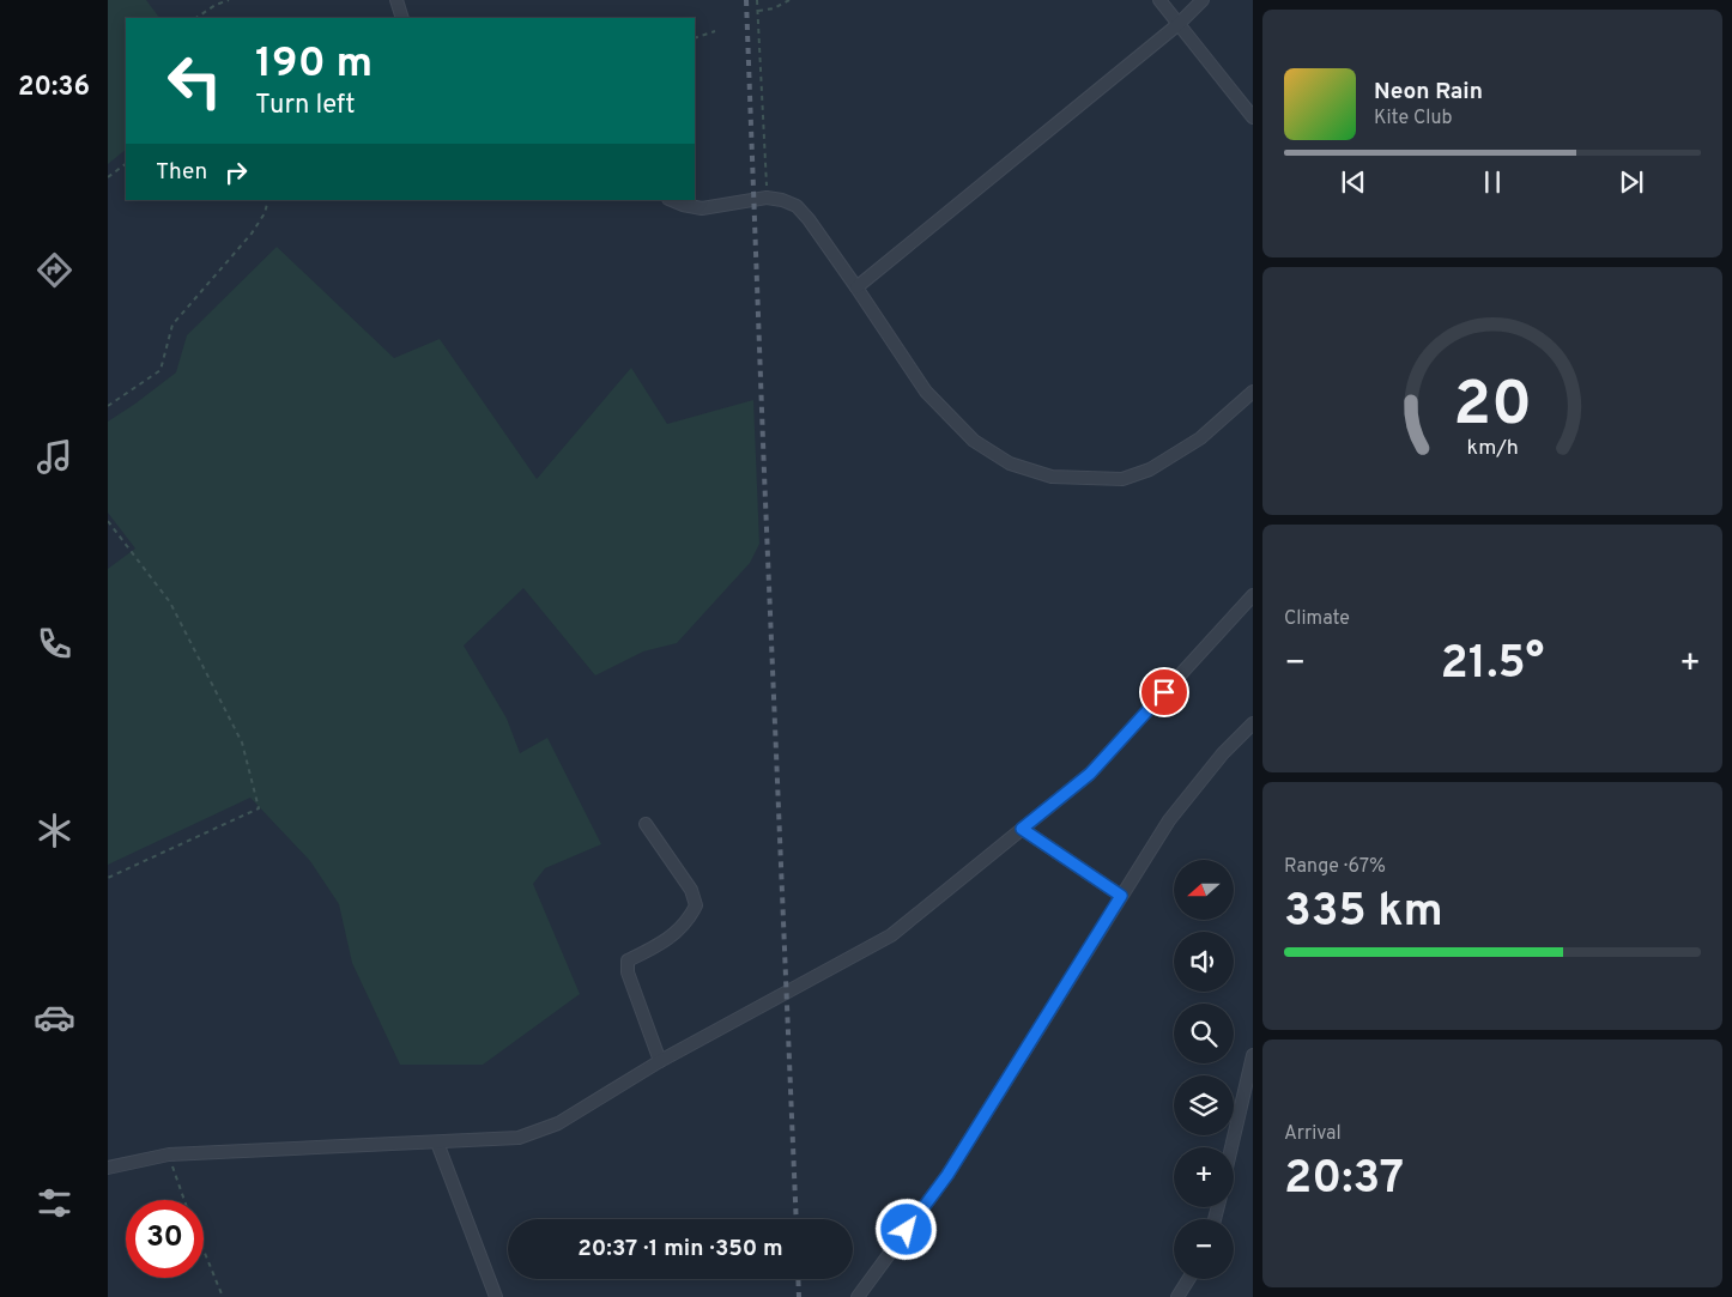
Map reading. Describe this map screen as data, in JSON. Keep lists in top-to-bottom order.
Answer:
{
  "north": "left",
  "page": {
    "tabs": "20:36",
    "turn": ["190 m", "Turn left"],
    "song": ["Neon Rain", "Kite Club"],
    "then": "Then",
    "tile": [
      "Climate",
      ["Range · 67%", "335 km"],
      ["Arrival", "20:37"]
    ],
    "heat": ["−", "21.5°", "+"],
    "map_buttons": ["+", "−"],
    "limit": "30",
    "trip": "20:37 · 1 min · 350 m",
    "gauge": ["20", "km/h"]
  }
}
